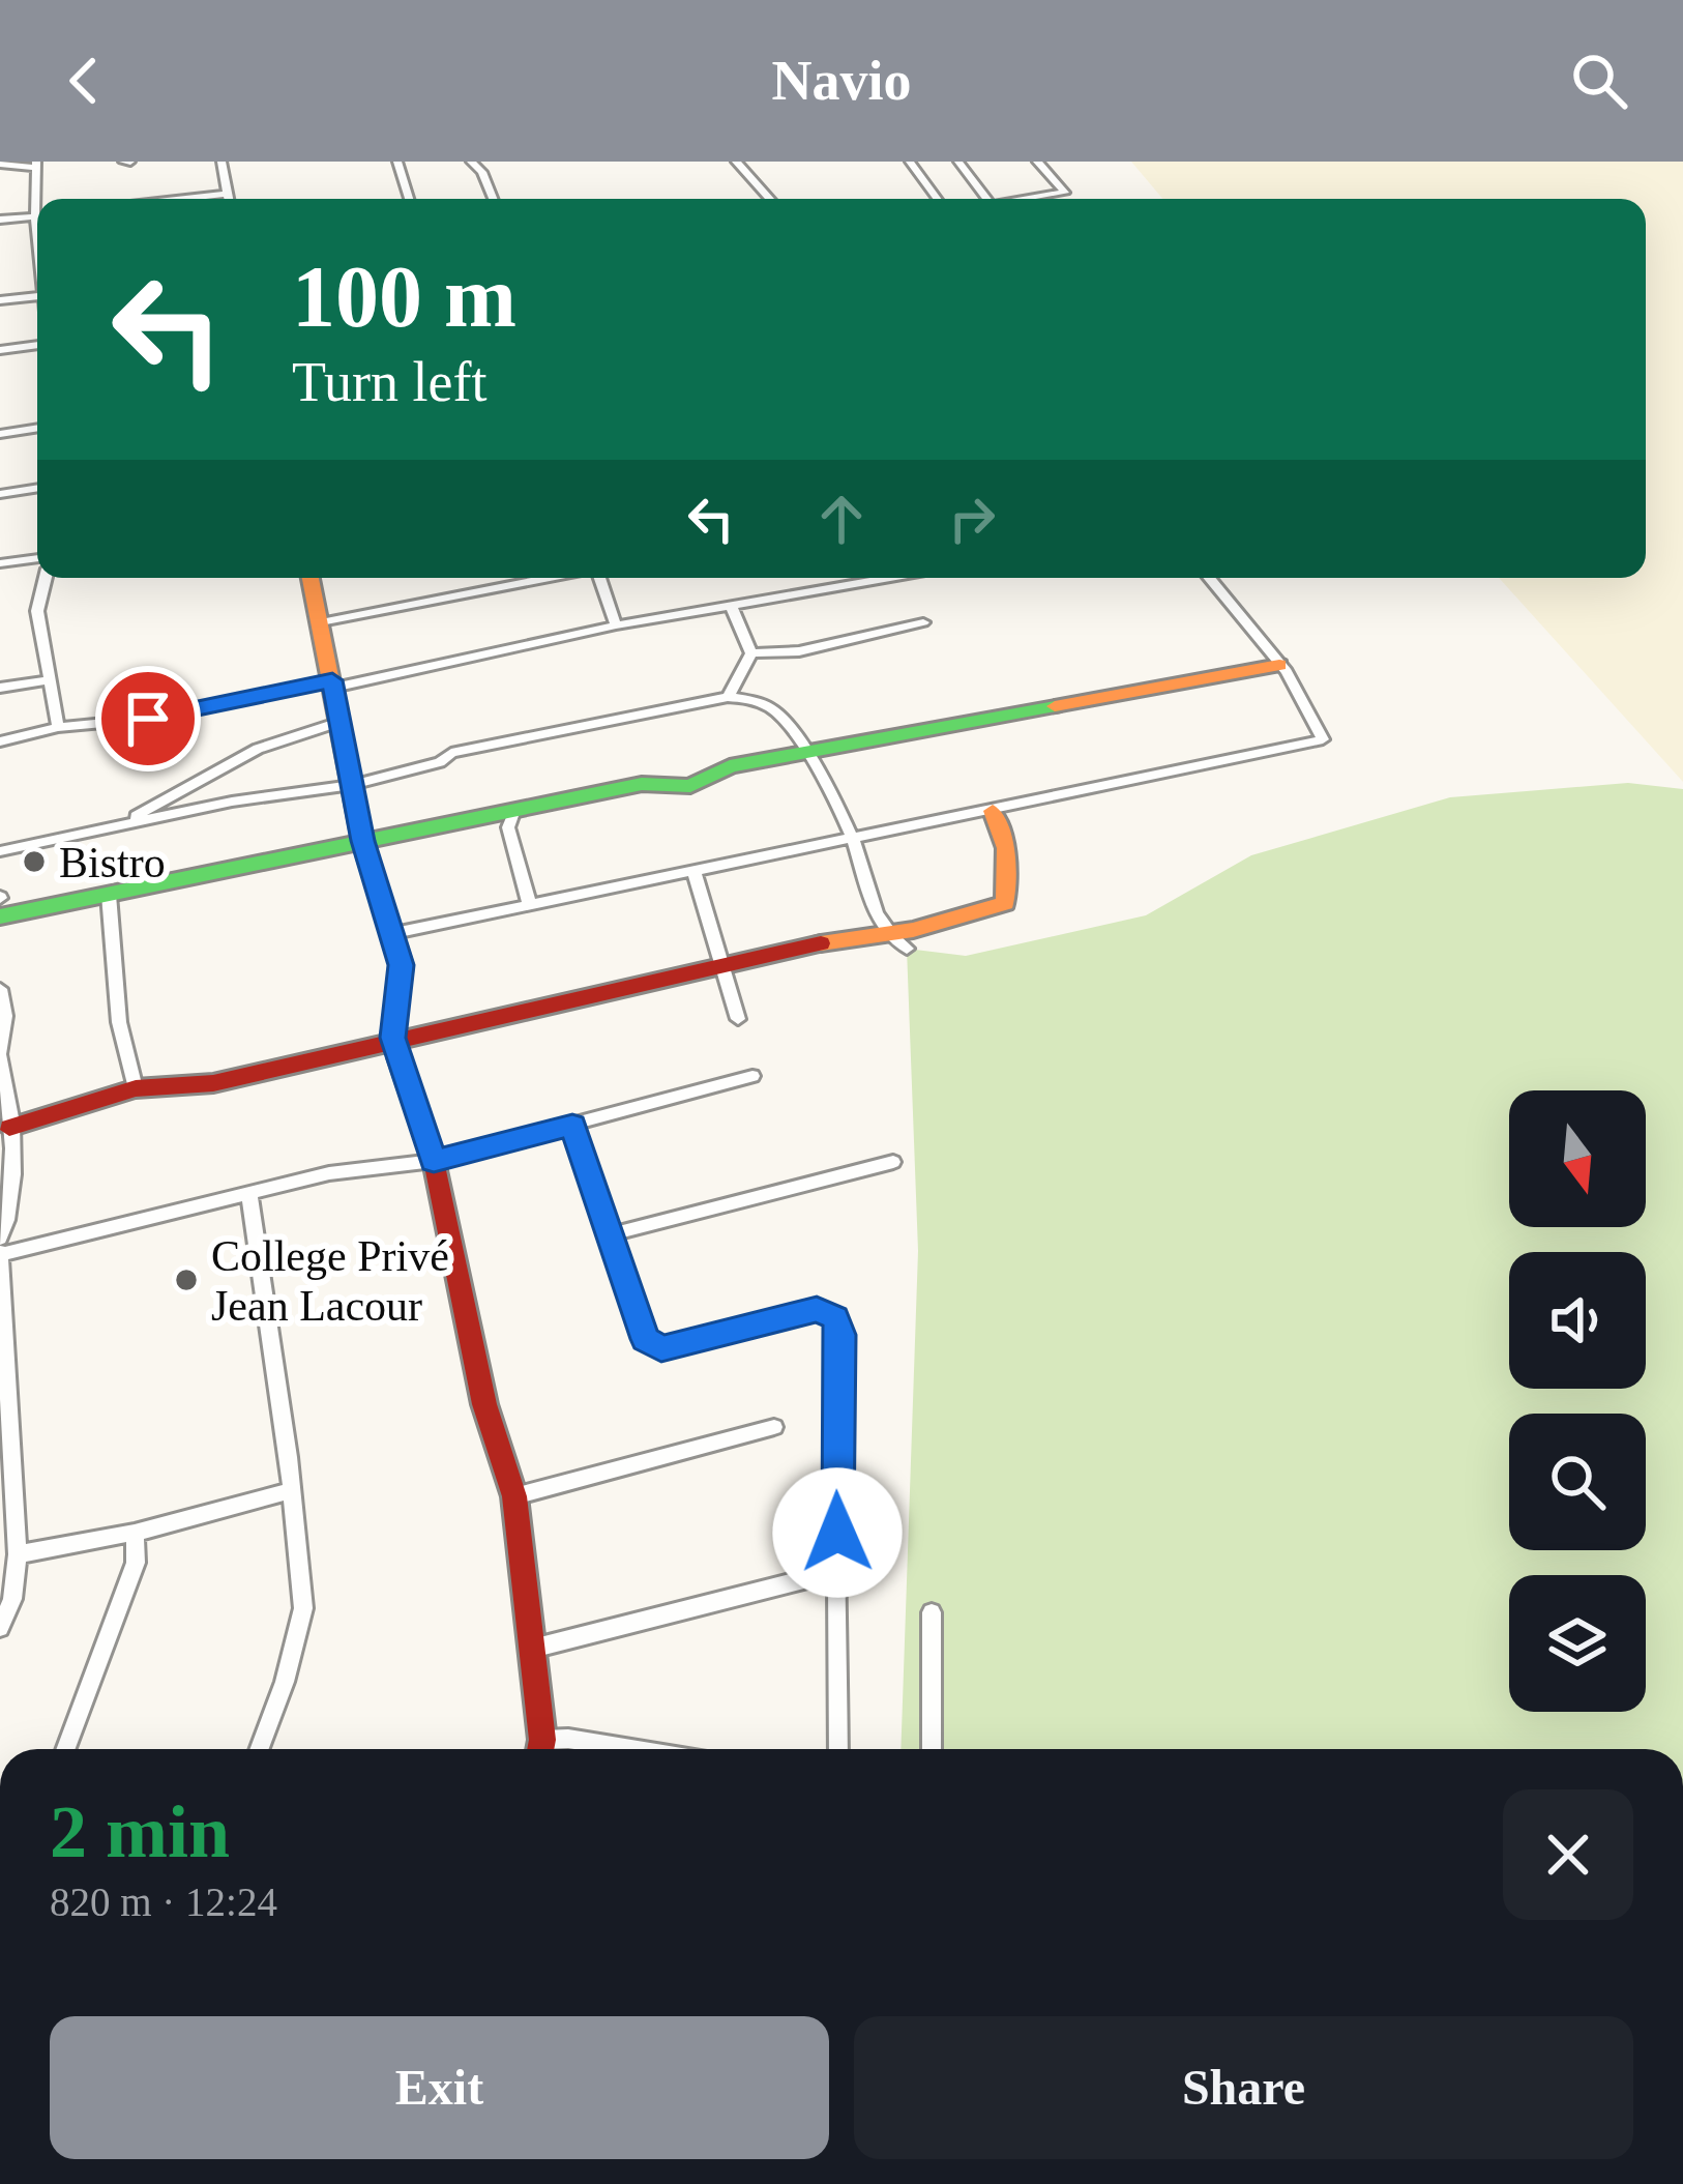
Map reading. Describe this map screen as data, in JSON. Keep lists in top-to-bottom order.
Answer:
{
  "places": ["Bistro", "College Privé Jean Lacour"],
  "north": "bottom",
  "page": {
    "header": "Navio",
    "turn": ["100 m", "Turn left"],
    "heading": ["2 min", "820 m · 12:24"],
    "buttons": ["Exit", "Share"]
  }
}
